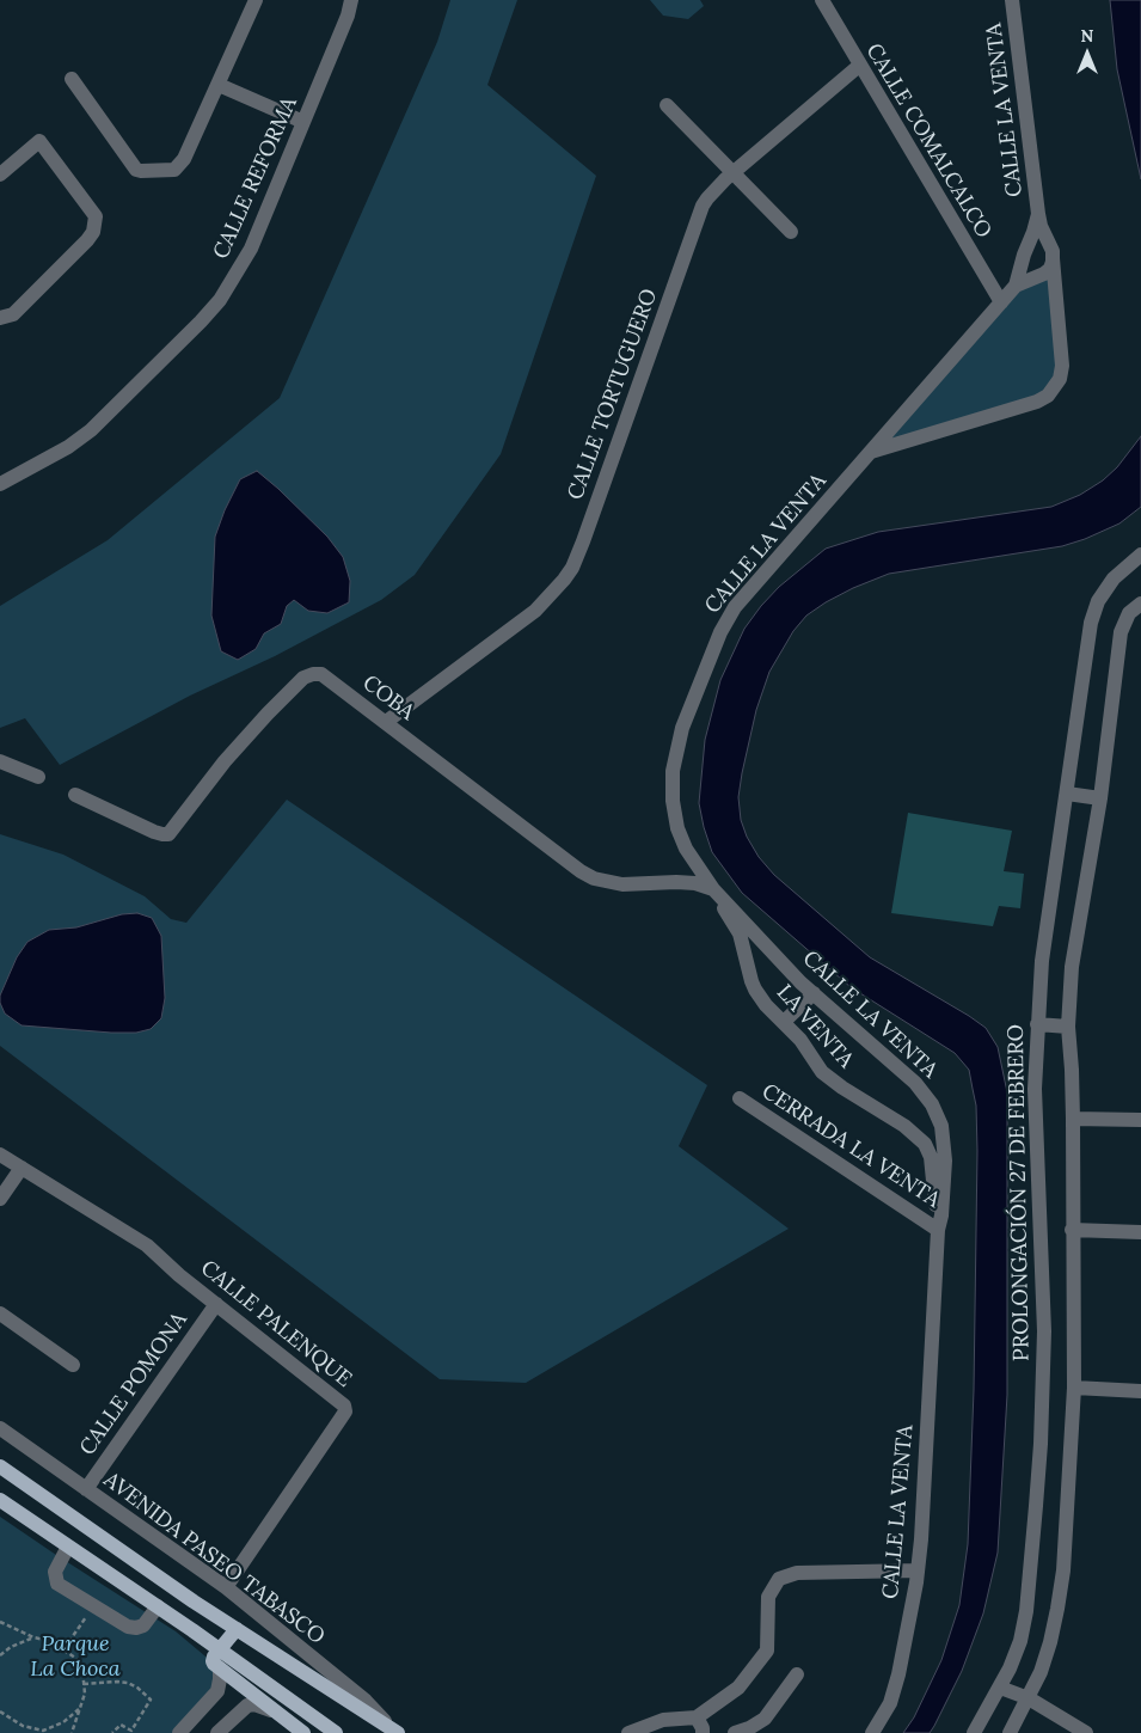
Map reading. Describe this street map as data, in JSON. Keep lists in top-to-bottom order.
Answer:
{
  "streets": {
    "main road": ["AVENIDA PASEO TABASCO"],
    "street": [
      "CALLE LA VENTA",
      "CALLE COMALCALCO",
      "CALLE REFORMA",
      "CALLE TORTUGUERO",
      "COBA",
      "LA VENTA",
      "CERRADA LA VENTA",
      "PROLONGACIÓN 27 DE FEBRERO",
      "CALLE PALENQUE",
      "CALLE POMONA"
    ]
  },
  "crossings": [
    ["CALLE LA VENTA", "CALLE COMALCALCO"],
    ["CALLE LA VENTA", "COBA"],
    ["CALLE LA VENTA", "LA VENTA"],
    ["CALLE LA VENTA", "CERRADA LA VENTA"],
    ["CALLE COMALCALCO", "CALLE TORTUGUERO"],
    ["CALLE TORTUGUERO", "COBA"],
    ["COBA", "LA VENTA"],
    ["LA VENTA", "CERRADA LA VENTA"],
    ["CALLE PALENQUE", "CALLE POMONA"],
    ["CALLE PALENQUE", "AVENIDA PASEO TABASCO"],
    ["CALLE POMONA", "AVENIDA PASEO TABASCO"]
  ],
  "parks": ["Parque La Choca"],
  "north": "top"
}
